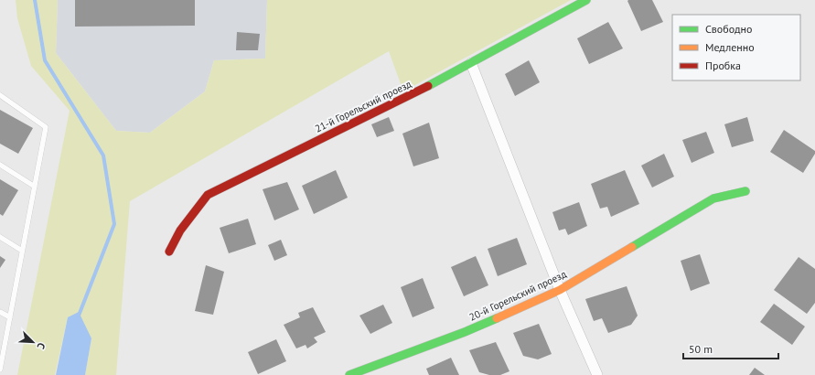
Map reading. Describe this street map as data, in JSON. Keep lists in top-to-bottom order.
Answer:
{
  "streets": {
    "street": ["21-й Горельский проезд", "20-й Горельский проезд"]
  },
  "legend": ["Свободно", "Медленно", "Пробка"],
  "scale_bar": "50 m",
  "north": "bottom right"
}
